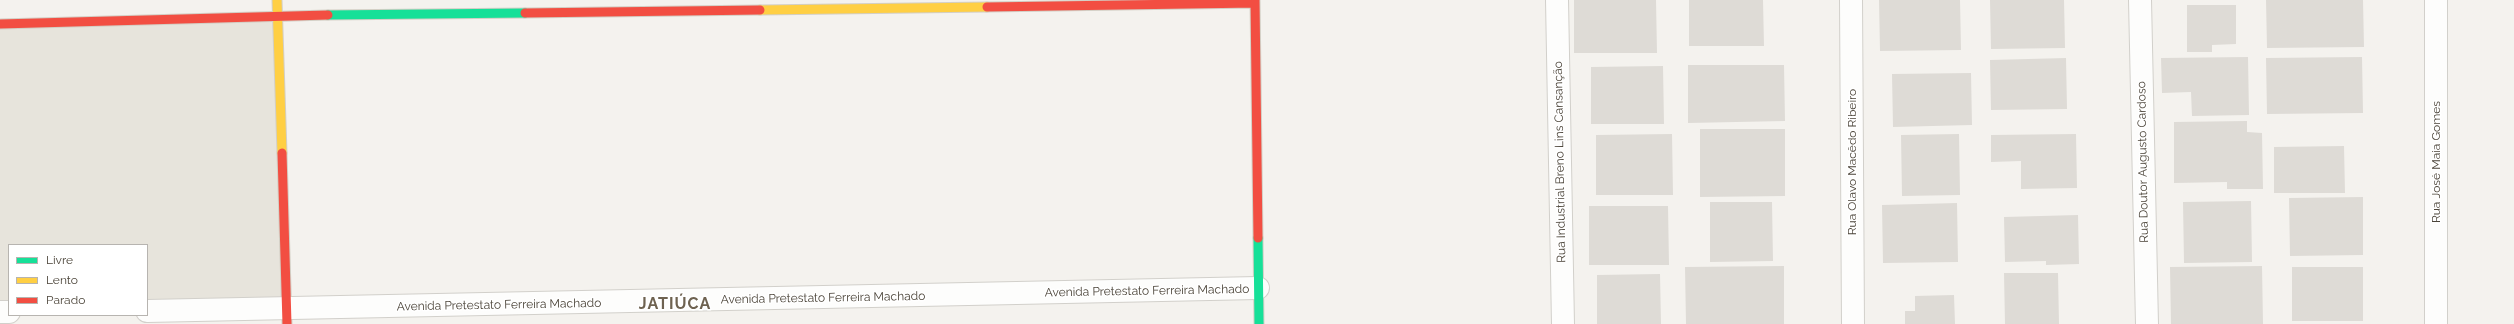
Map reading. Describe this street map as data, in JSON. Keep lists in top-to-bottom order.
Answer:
{
  "streets": {
    "street": [
      "Rua Industrial Breno Lins Cansanção",
      "Rua Olavo Macêdo Ribeiro",
      "Rua Doutor Augusto Cardoso",
      "Rua José Maia Gomes",
      "Avenida Pretestato Ferreira Machado"
    ]
  },
  "districts": ["JATIÚCA"],
  "legend": ["Livre", "Lento", "Parado"]
}
